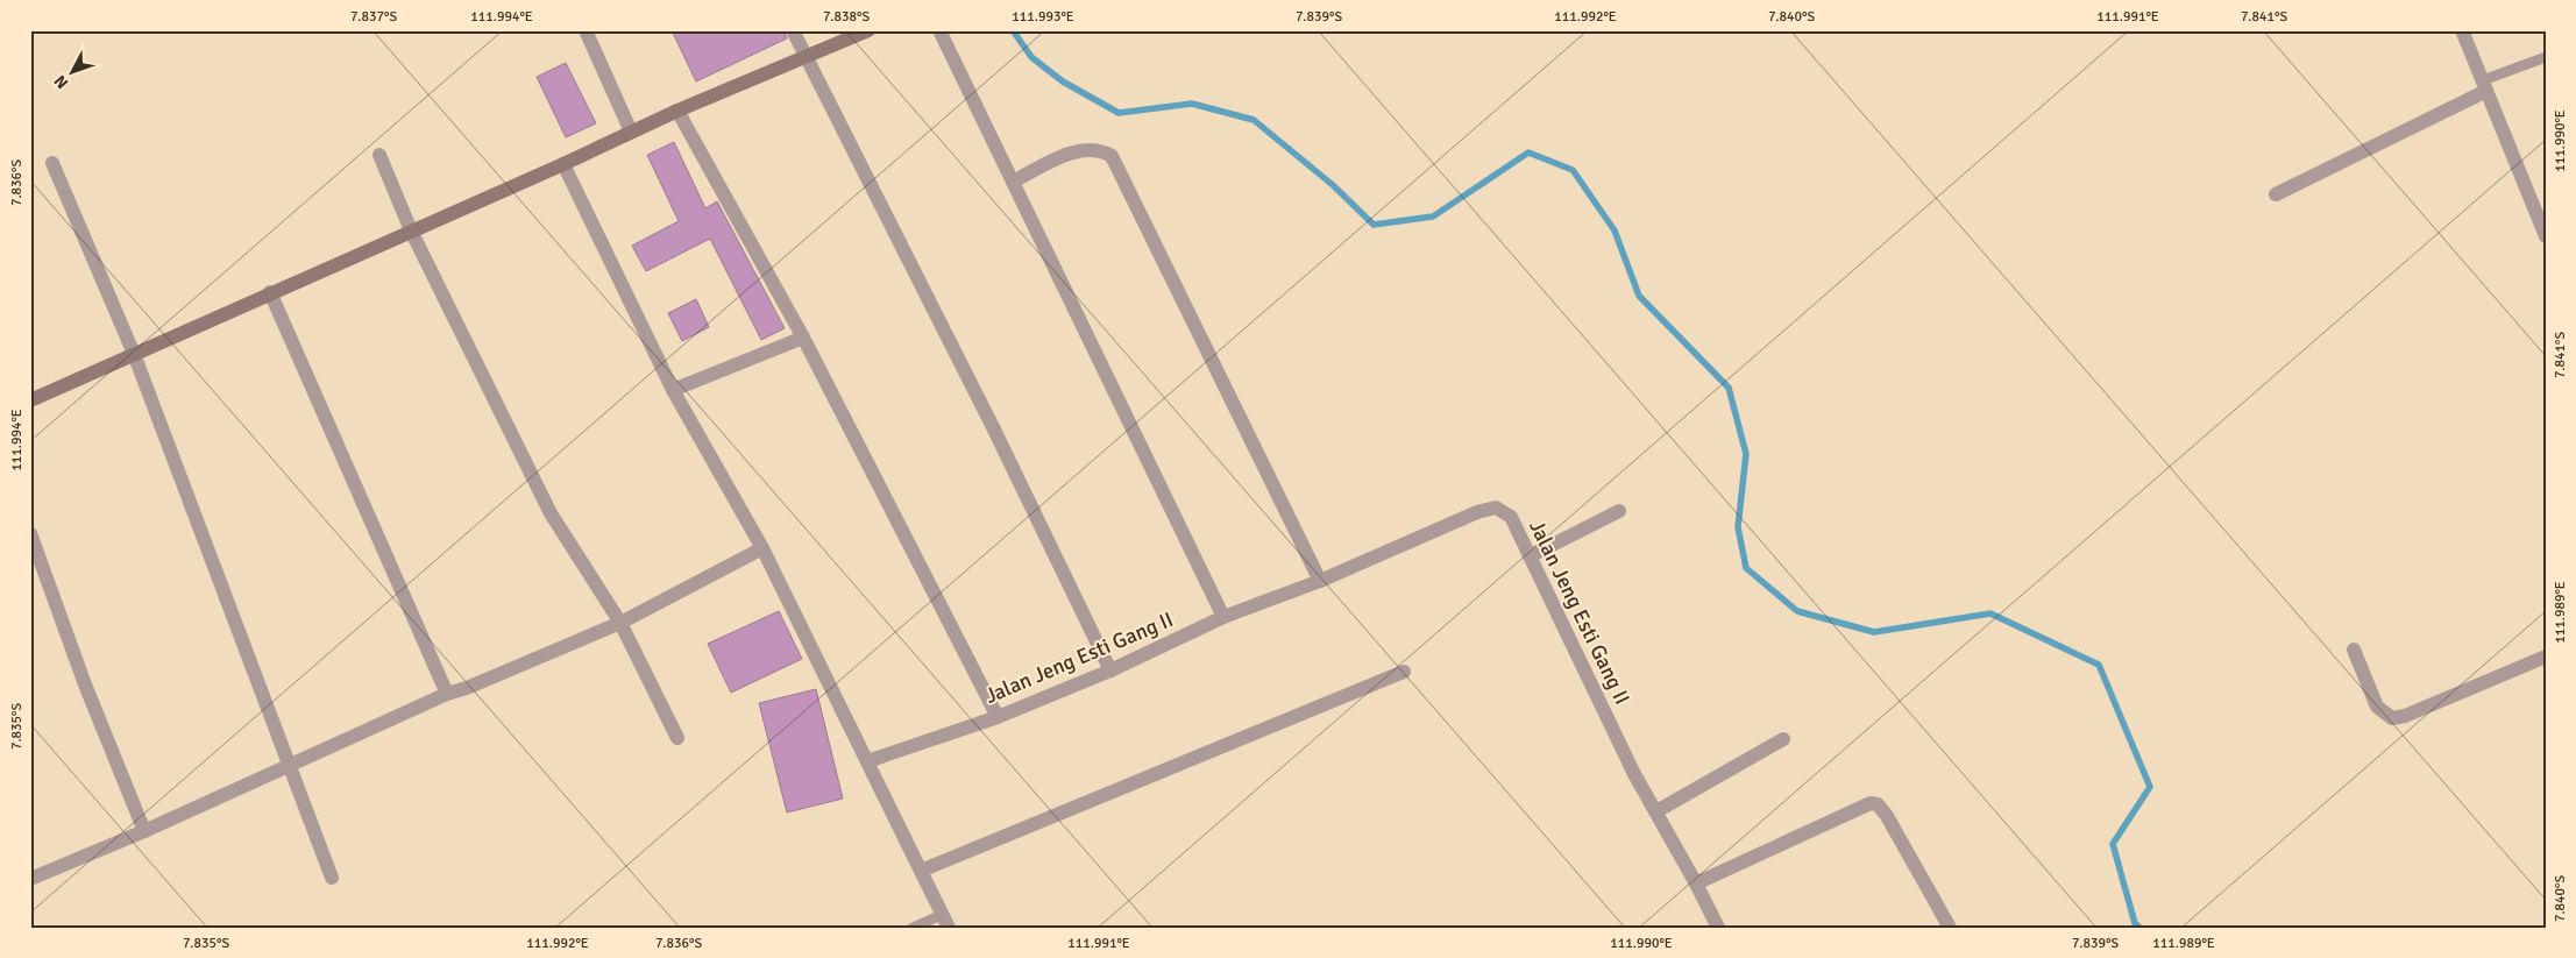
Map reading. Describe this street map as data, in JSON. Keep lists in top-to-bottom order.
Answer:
{
  "streets": {
    "street": ["Jalan Jeng Esti Gang II"]
  },
  "north": "bottom left",
  "coordinates": [
    "7.837°S",
    "111.994°E",
    "7.838°S",
    "111.993°E",
    "7.839°S",
    "111.992°E",
    "7.840°S",
    "111.991°E",
    "7.841°S",
    "111.990°E",
    "7.836°S",
    "111.989°E",
    "7.835°S"
  ]
}
